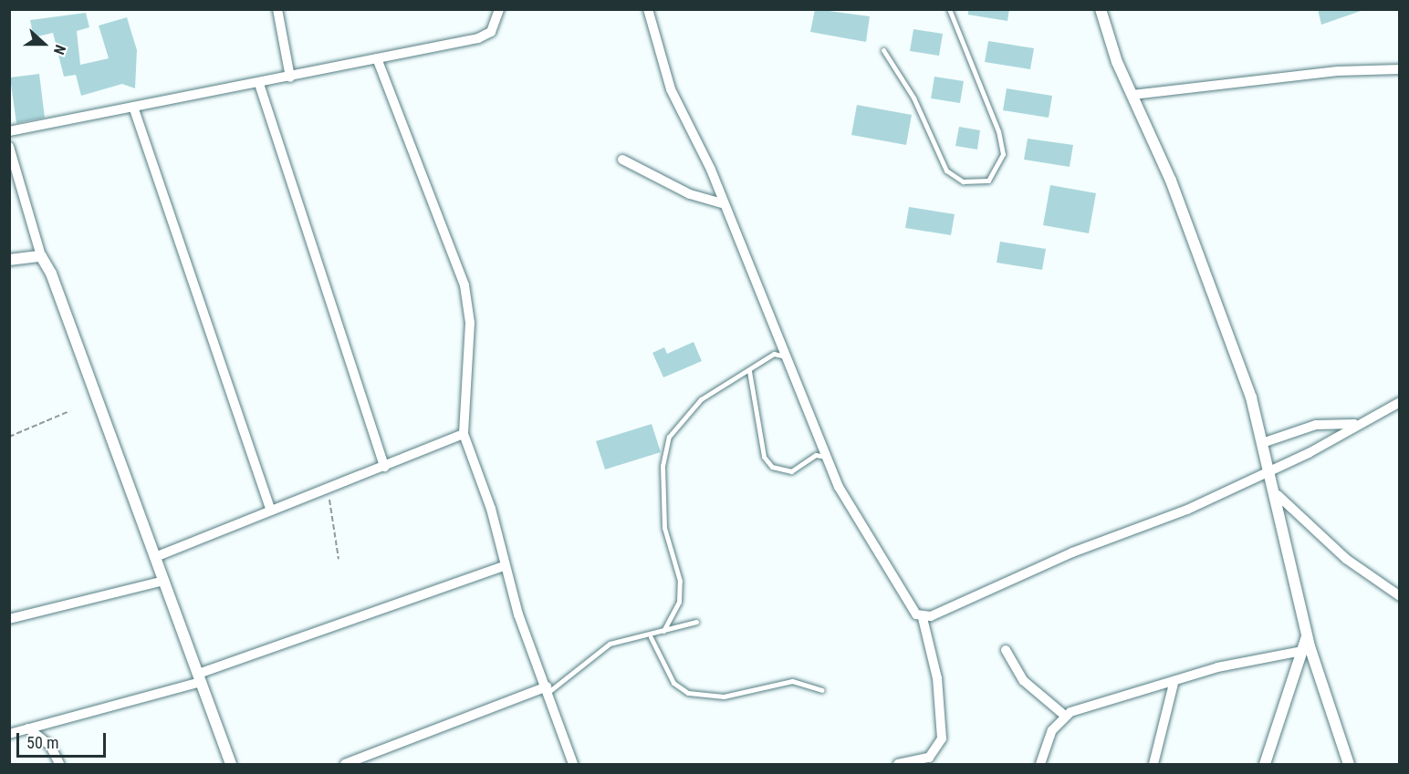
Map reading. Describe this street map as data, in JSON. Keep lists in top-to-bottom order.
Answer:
{
  "scale_bar": "50 m",
  "north": "right"
}
